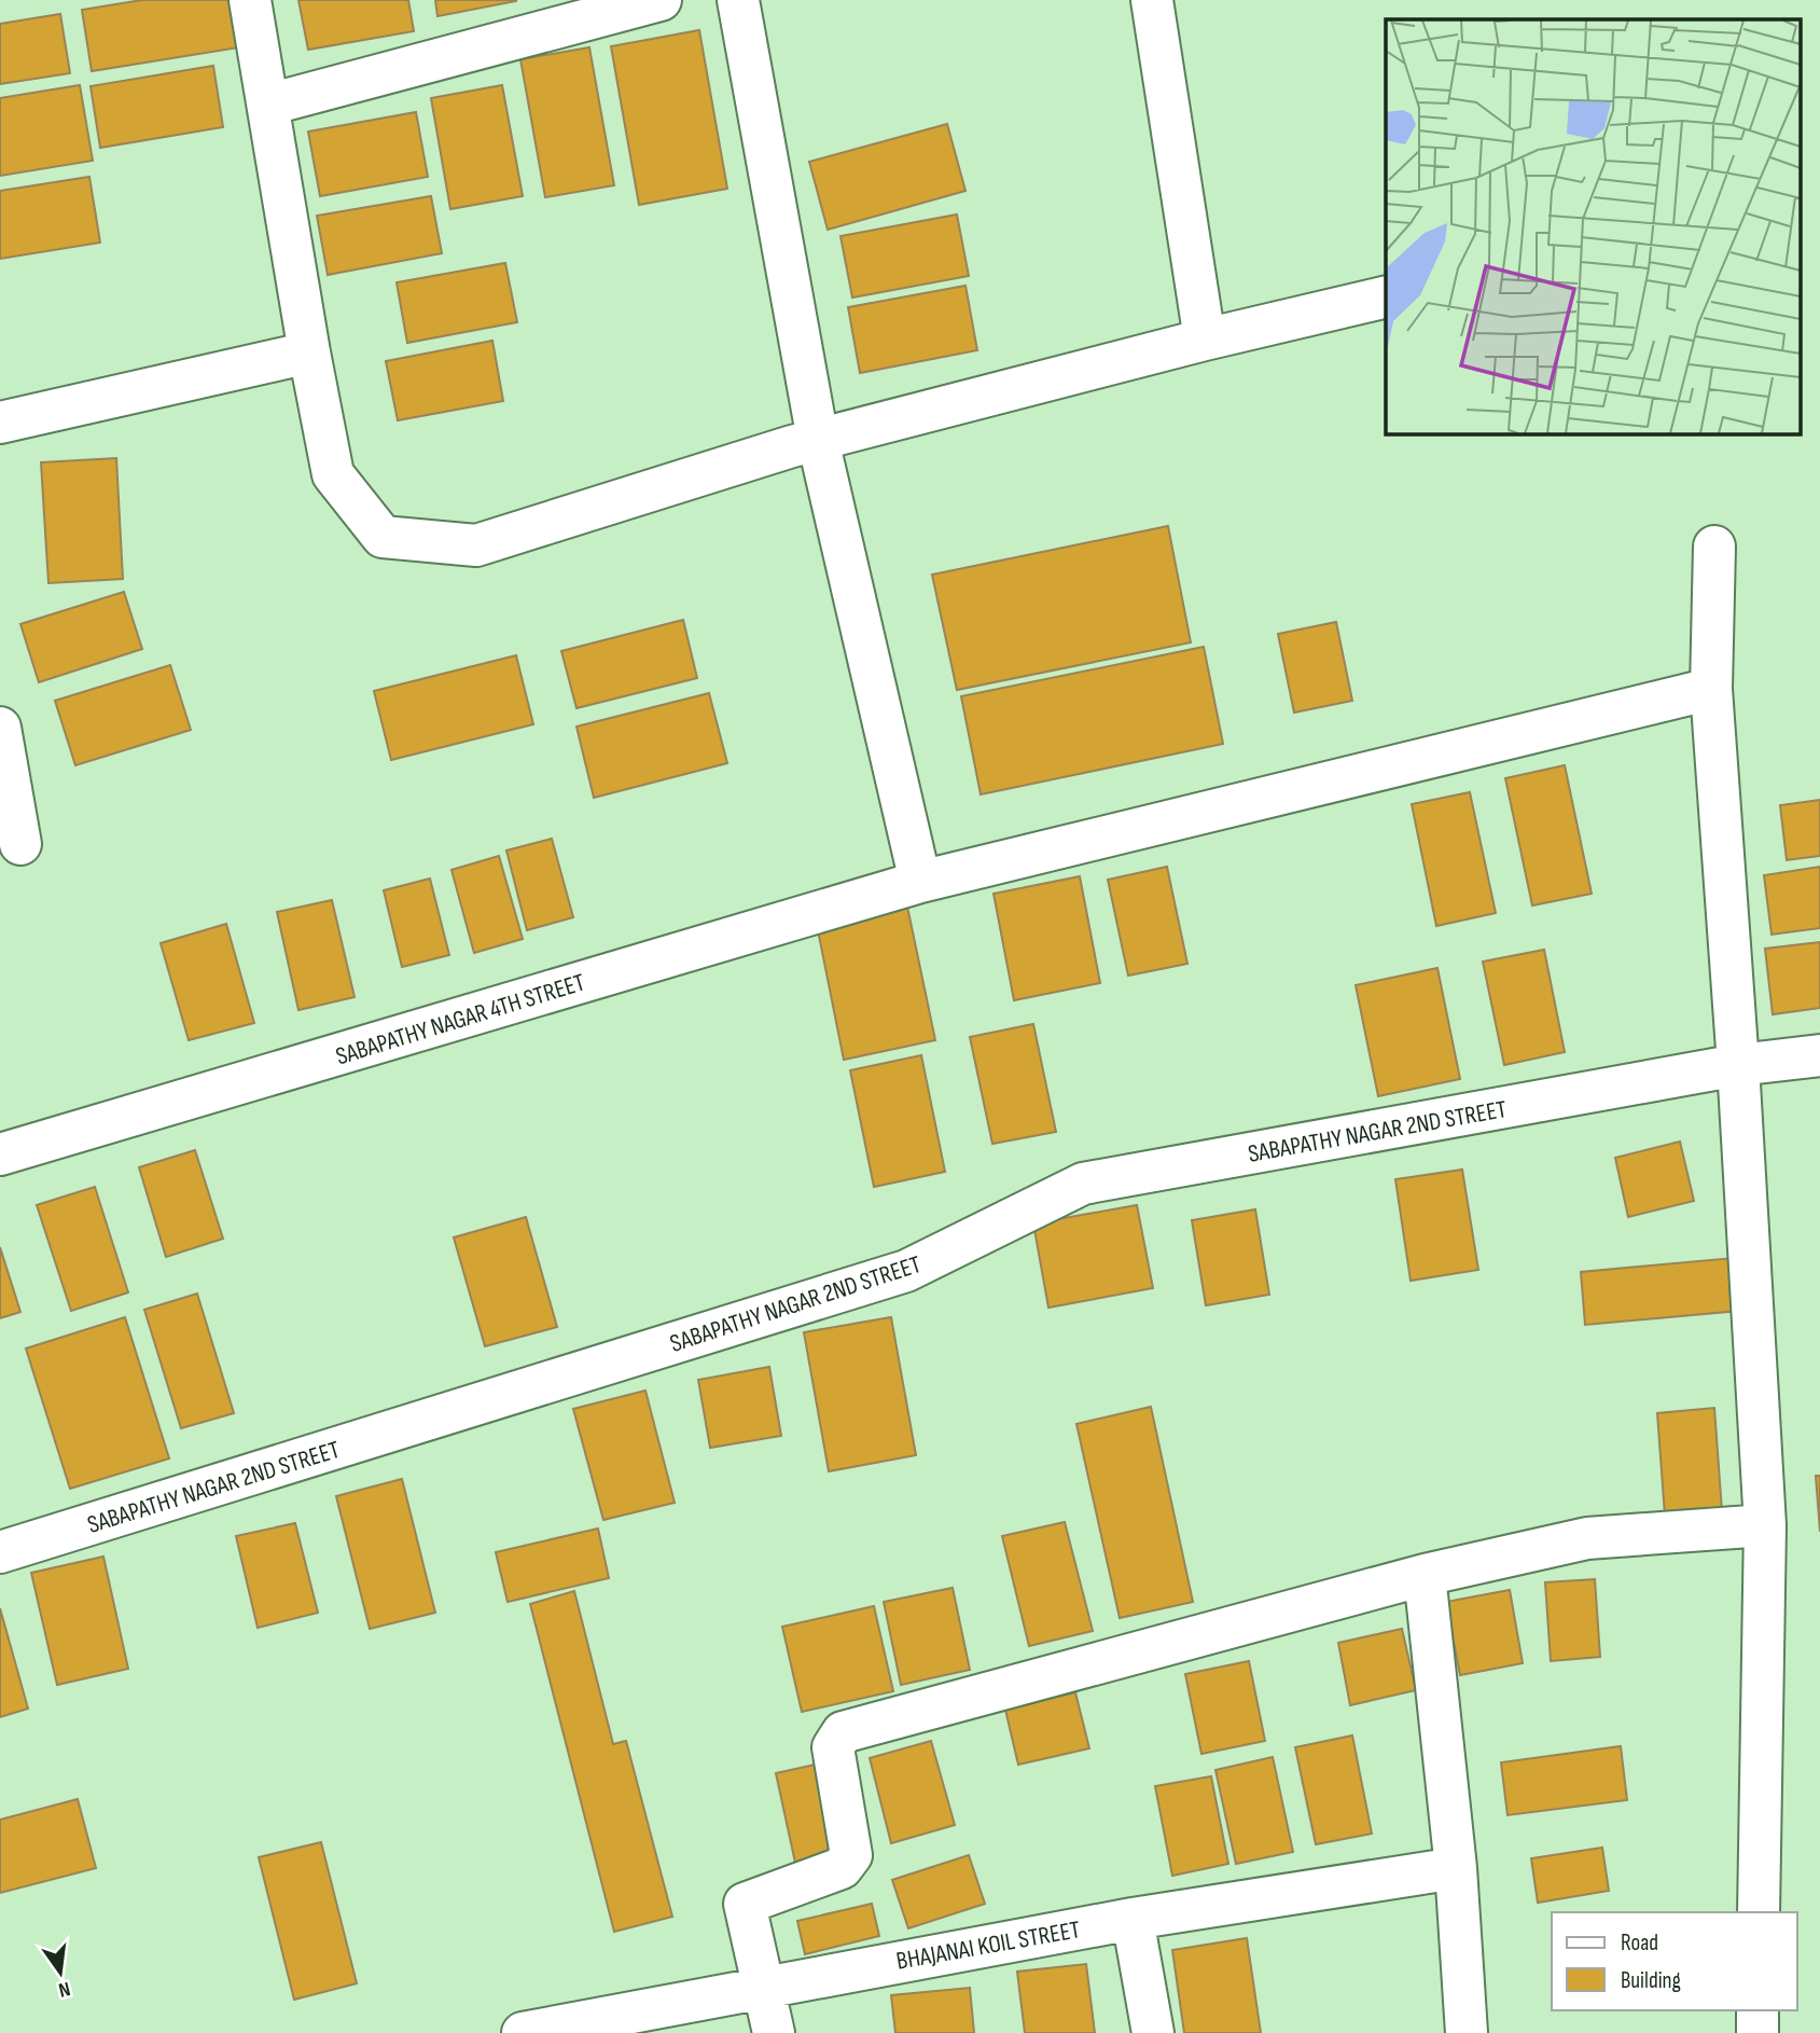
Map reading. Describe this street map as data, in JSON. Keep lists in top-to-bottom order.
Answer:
{
  "streets": {
    "street": ["SABAPATHY NAGAR 4TH STREET", "SABAPATHY NAGAR 2ND STREET", "BHAJANAI KOIL STREET"]
  },
  "legend": ["Road", "Building"],
  "north": "bottom"
}
